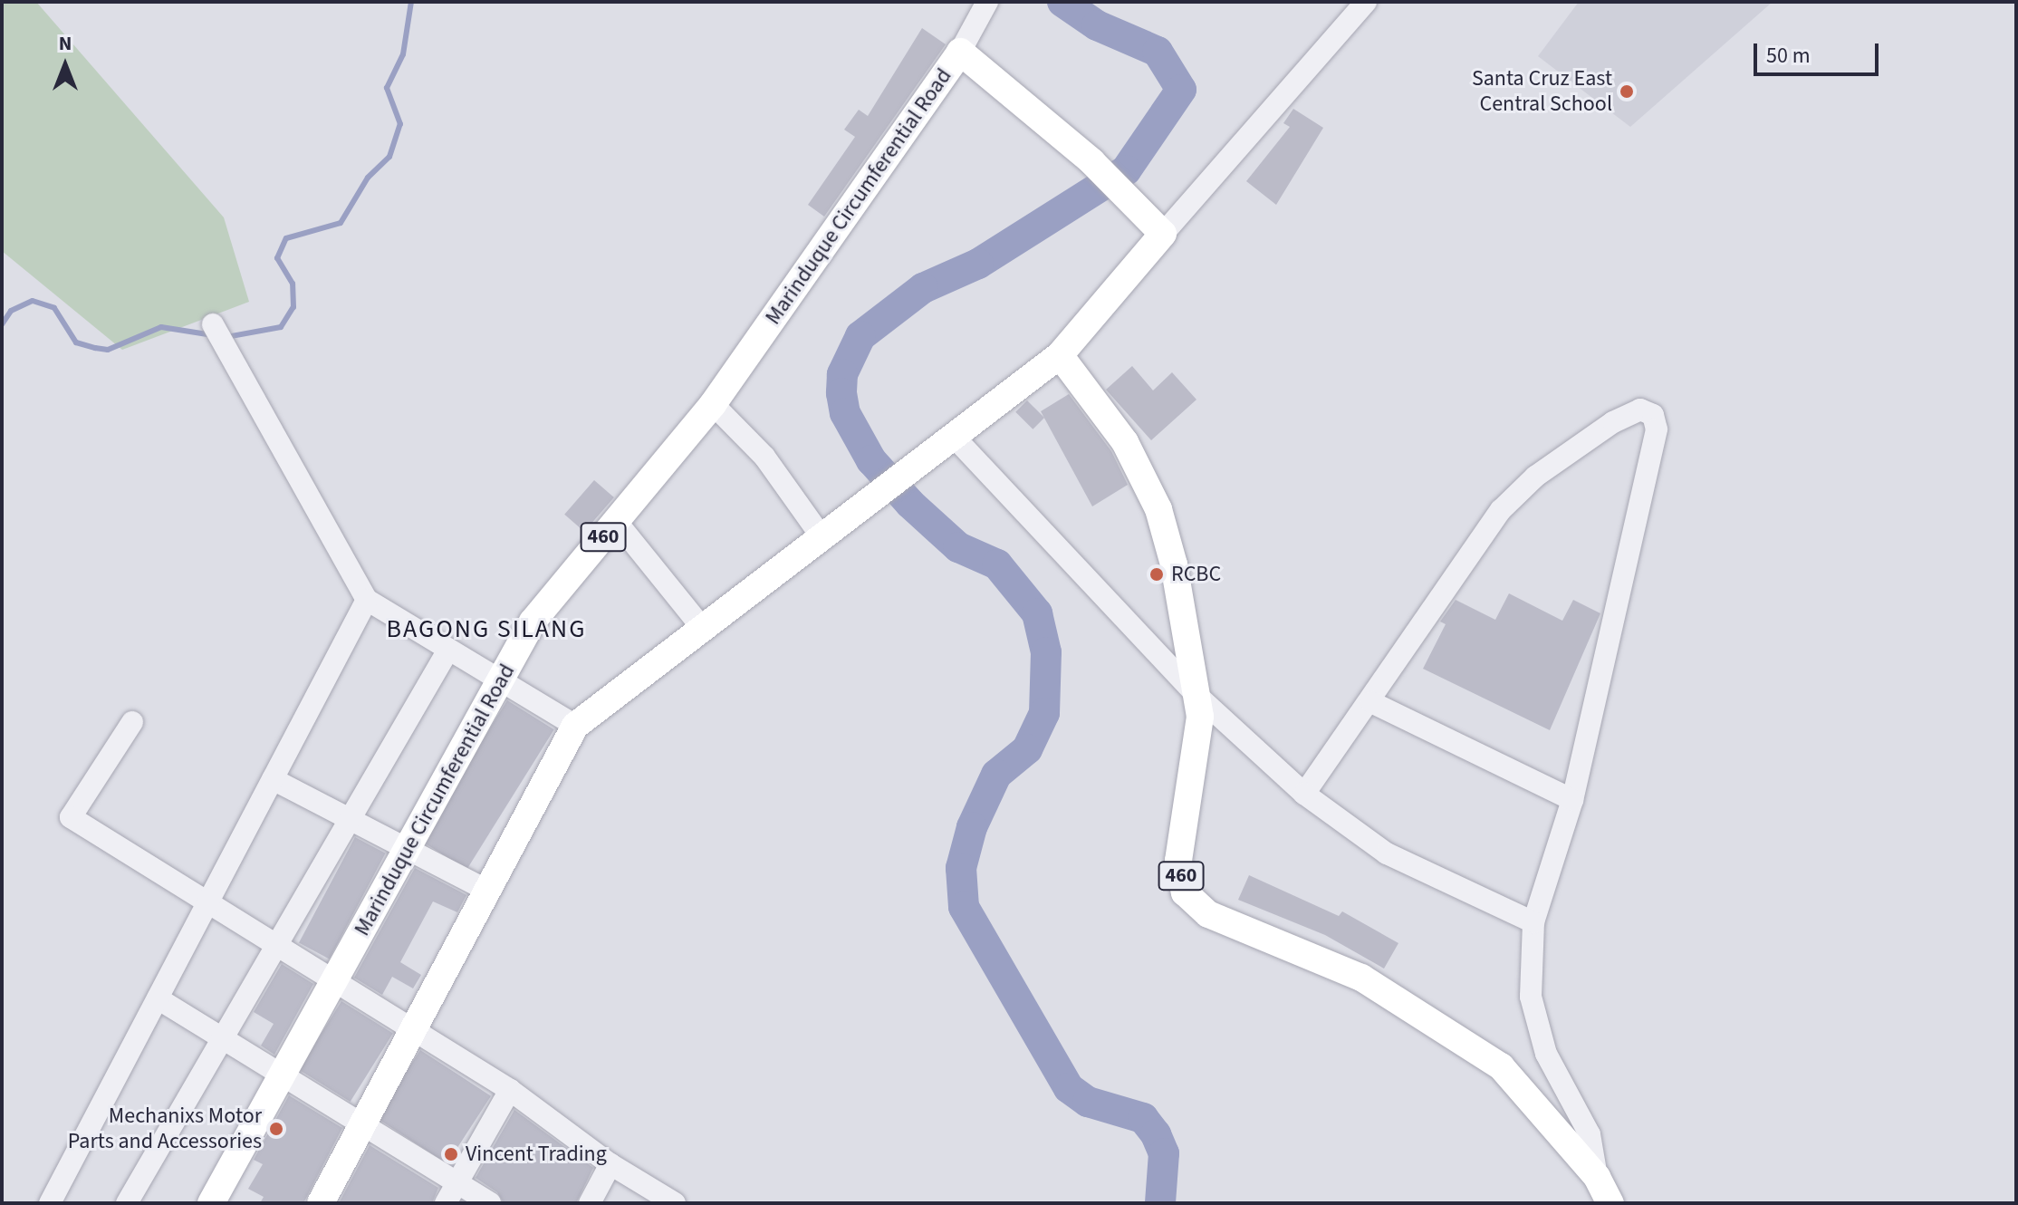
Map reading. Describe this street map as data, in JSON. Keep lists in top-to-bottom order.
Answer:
{
  "streets": {
    "main road": ["Marinduque Circumferential Road", "460"]
  },
  "districts": ["BAGONG SILANG"],
  "places": [
    "Santa Cruz East Central School",
    "RCBC",
    "Mechanixs Motor Parts and Accessories",
    "Vincent Trading"
  ],
  "scale_bar": "50 m",
  "north": "top"
}
